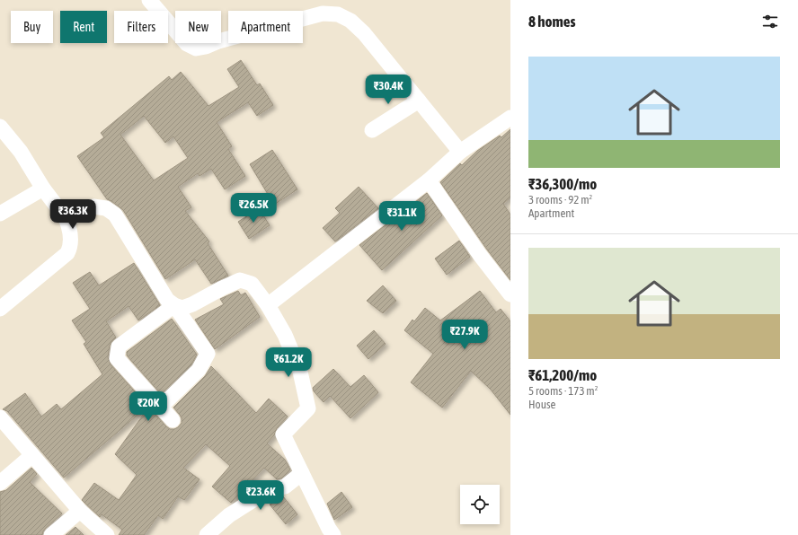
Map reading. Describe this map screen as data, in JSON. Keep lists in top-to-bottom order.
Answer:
{
  "page": {
    "heading": "8 homes",
    "chip": [
      "Buy",
      "Rent",
      "Filters",
      "New",
      "Apartment"
    ],
    "list": [
      {
        "name": "₹36,300/mo",
        "note": "3 rooms · 92 m² · Apartment"
      },
      {
        "name": "₹61,200/mo",
        "note": "5 rooms · 173 m² · House"
      }
    ],
    "price": [
      "₹30.4K",
      "₹26.5K",
      "₹36.3K",
      "₹31.1K",
      "₹27.9K",
      "₹61.2K",
      "₹20K",
      "₹23.6K"
    ]
  }
}
